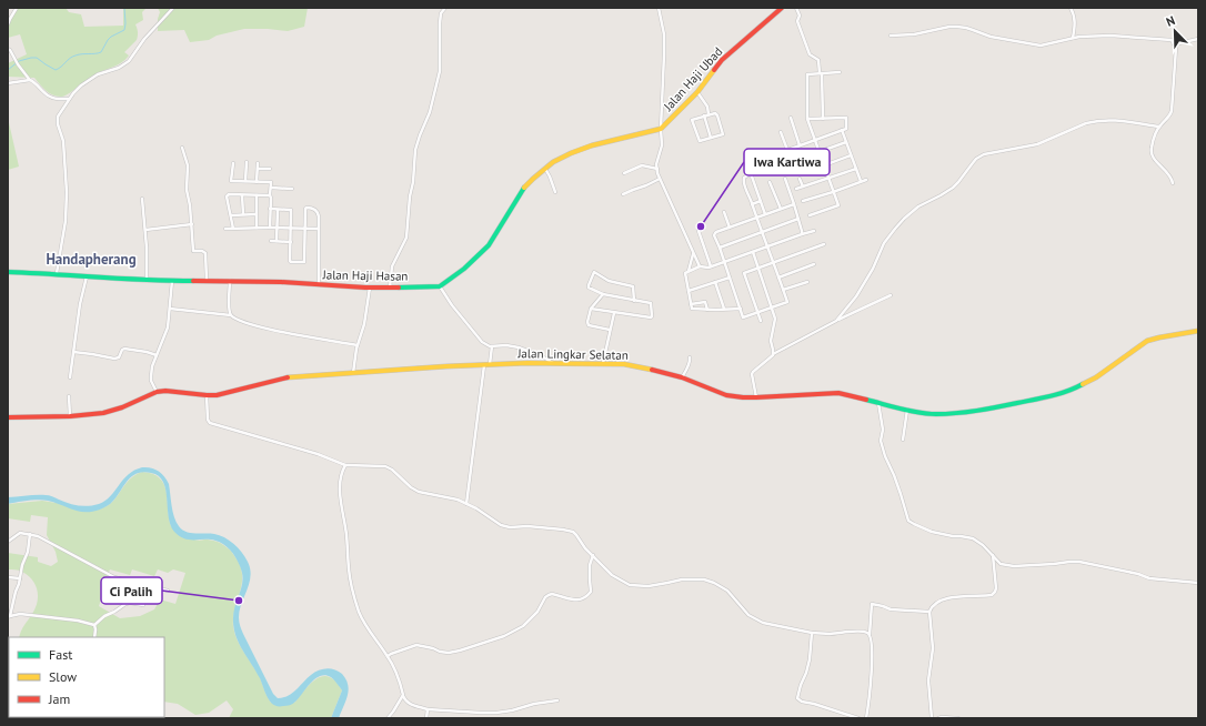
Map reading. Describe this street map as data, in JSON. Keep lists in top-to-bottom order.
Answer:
{
  "streets": {
    "street": ["Jalan Haji Ubad", "Jalan Haji Hasan", "Jalan Lingkar Selatan"]
  },
  "districts": ["Handapherang"],
  "places": ["Iwa Kartiwa", "Ci Palih"],
  "legend": ["Fast", "Slow", "Jam"],
  "north": "top left"
}
